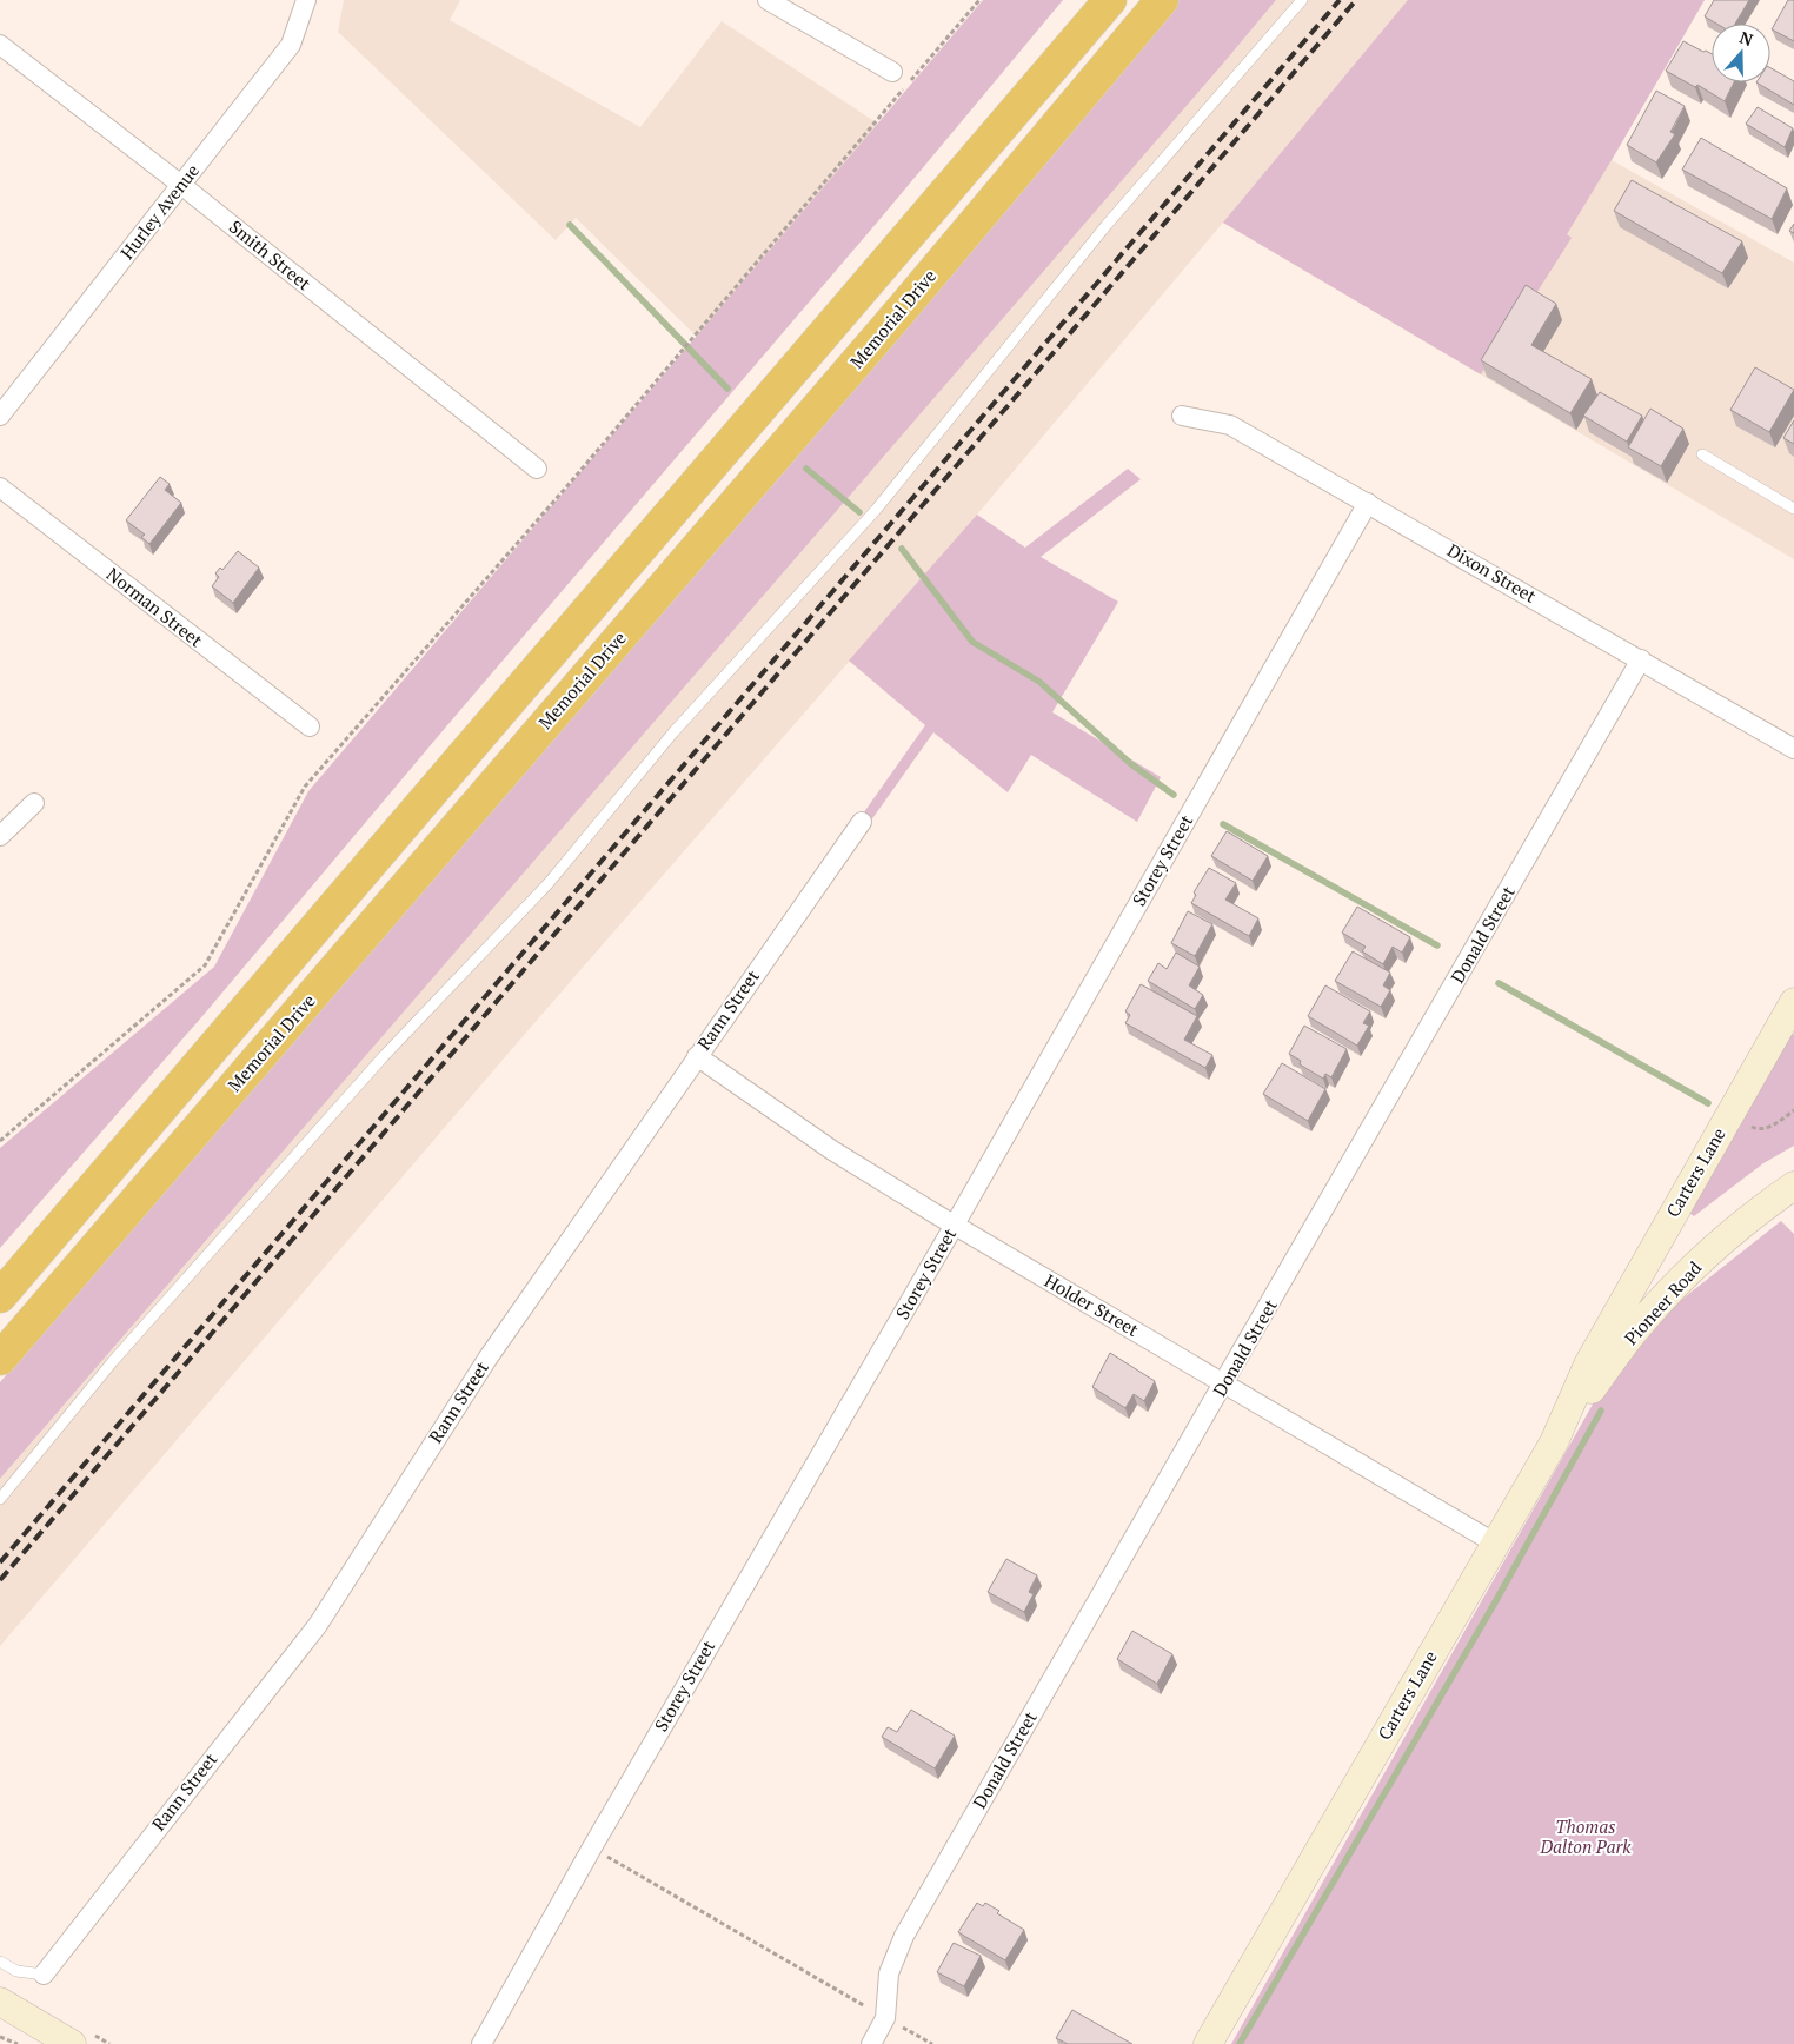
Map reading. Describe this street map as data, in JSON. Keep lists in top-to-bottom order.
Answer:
{
  "streets": {
    "highway": ["Memorial Drive"],
    "main road": ["Carters Lane", "Pioneer Road"],
    "street": [
      "Hurley Avenue",
      "Smith Street",
      "Dixon Street",
      "Norman Street",
      "Storey Street",
      "Donald Street",
      "Rann Street",
      "Holder Street"
    ]
  },
  "crossings": [
    ["Hurley Avenue", "Smith Street"],
    ["Dixon Street", "Storey Street"],
    ["Dixon Street", "Donald Street"],
    ["Storey Street", "Holder Street"],
    ["Donald Street", "Holder Street"],
    ["Rann Street", "Holder Street"],
    ["Carters Lane", "Pioneer Road"],
    ["Carters Lane", "Holder Street"]
  ],
  "parks": ["Thomas Dalton Park"],
  "north": "top"
}
